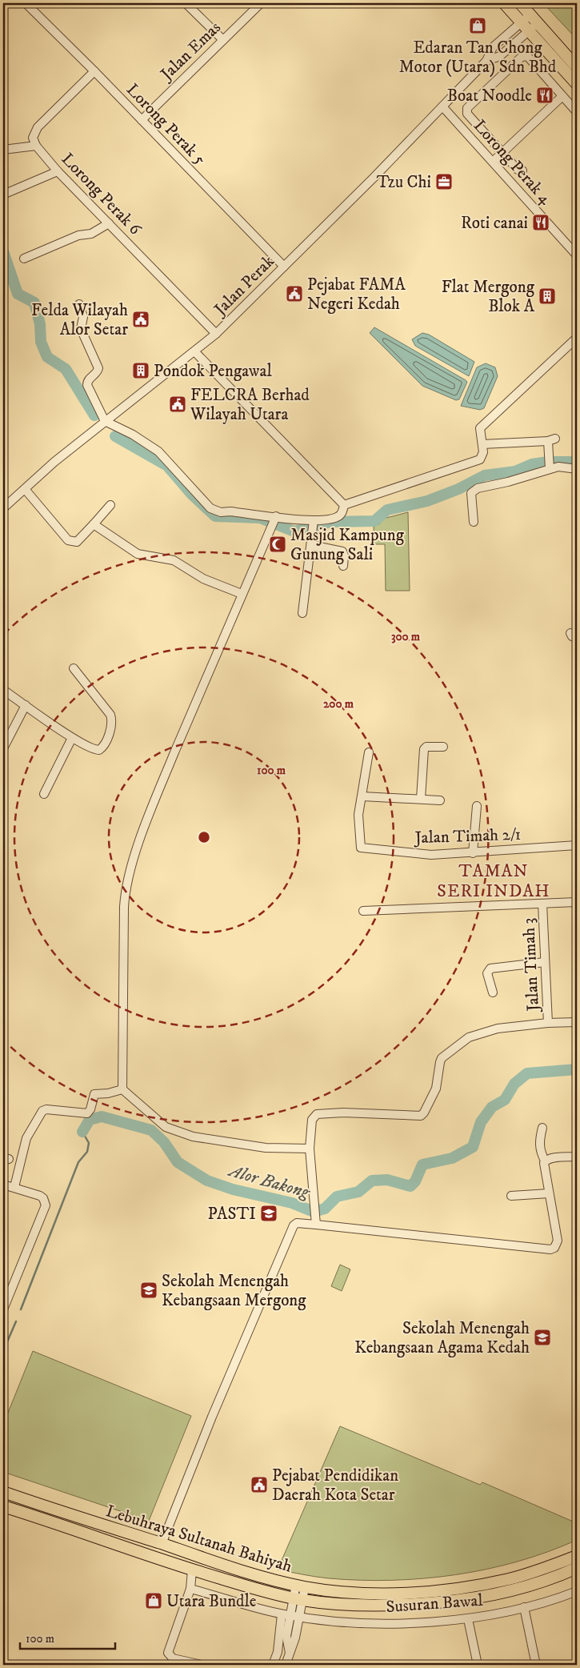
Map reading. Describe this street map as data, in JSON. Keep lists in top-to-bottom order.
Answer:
{
  "streets": {
    "main road": ["Lebuhraya Sultanah Bahiyah"],
    "street": [
      "Jalan Emas",
      "Lorong Perak 5",
      "Lorong Perak 4",
      "Lorong Perak 6",
      "Jalan Perak",
      "Jalan Timah 2/1",
      "Jalan Timah 3",
      "Susuran Bawal"
    ]
  },
  "crossings": [
    ["Jalan Emas", "Lorong Perak 5"],
    ["Lorong Perak 5", "Jalan Perak"],
    ["Lorong Perak 4", "Jalan Perak"],
    ["Lorong Perak 6", "Jalan Perak"]
  ],
  "districts": ["TAMAN SERI INDAH"],
  "water": ["Alor Bakong"],
  "places": {
    "shop": ["Edaran Tan Chong Motor (Utara) Sdn Bhd", "Utara Bundle"],
    "restaurant": ["Boat Noodle", "Roti canai"],
    "office": ["Tzu Chi"],
    "public building": [
      "Pejabat FAMA Negeri Kedah",
      "Felda Wilayah Alor Setar",
      "FELCRA Berhad Wilayah Utara",
      "Pejabat Pendidikan Daerah Kota Setar"
    ],
    "building": ["Flat Mergong Blok A", "Pondok Pengawal"],
    "mosque": ["Masjid Kampung Gunung Sali"],
    "school or university": ["PASTI", "Sekolah Menengah Kebangsaan Mergong", "Sekolah Menengah Kebangsaan Agama Kedah"]
  },
  "scale_bar": "100 m",
  "rings": ["300 m", "200 m", "100 m"]
}
